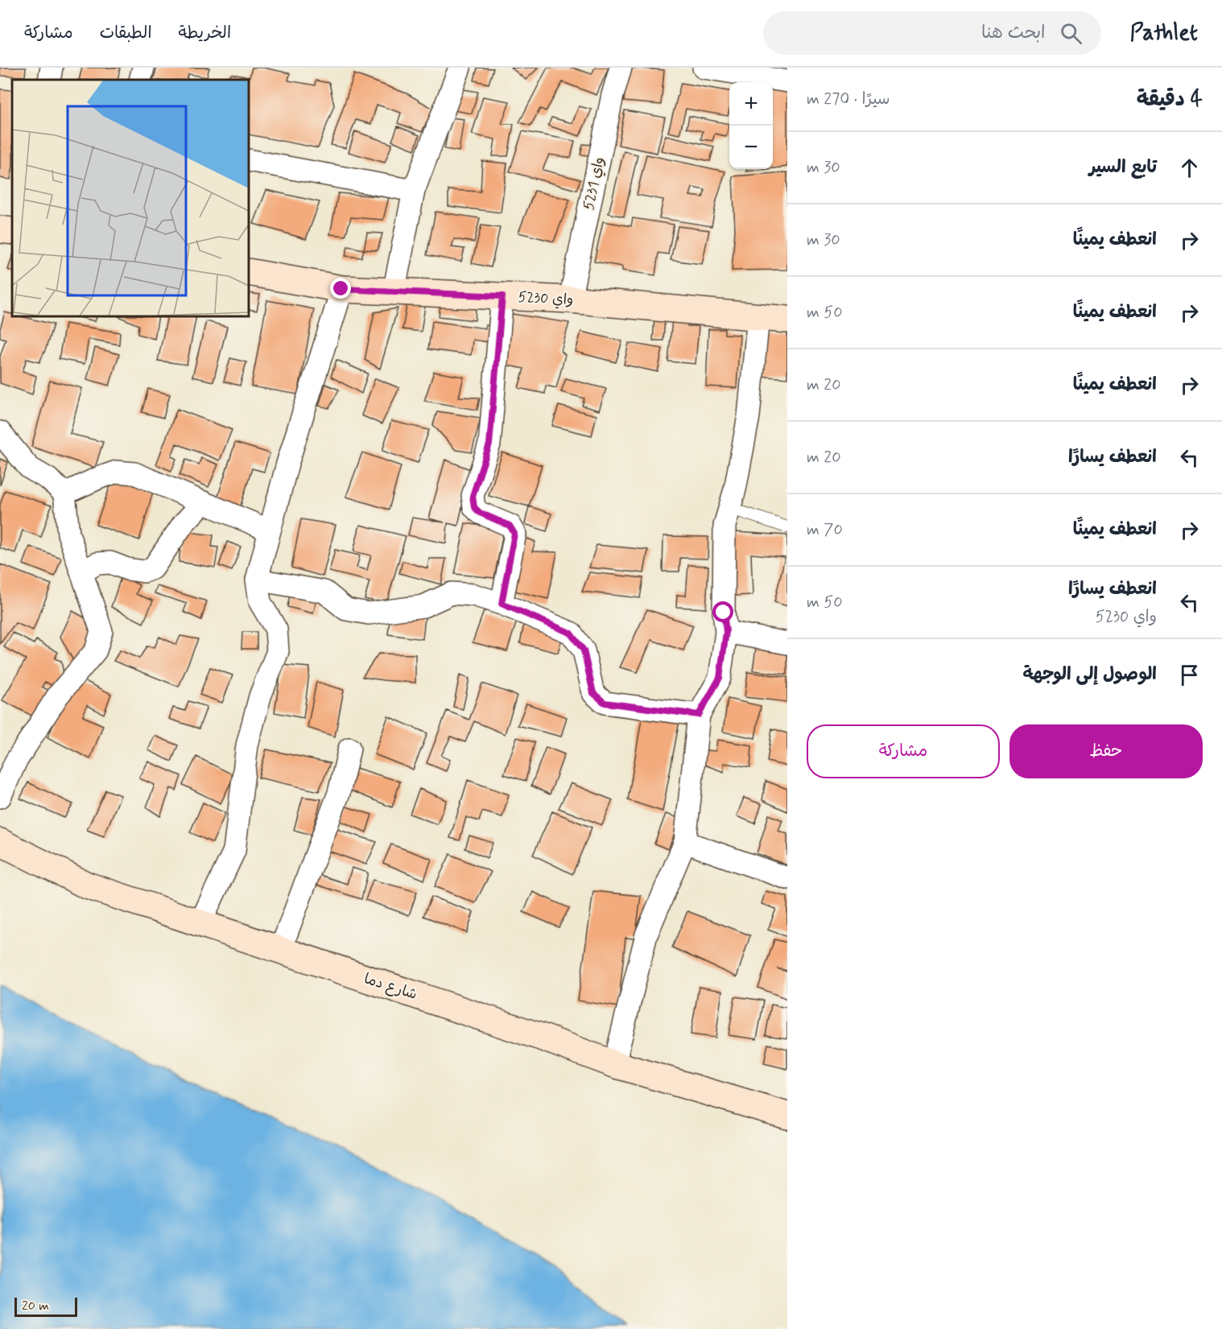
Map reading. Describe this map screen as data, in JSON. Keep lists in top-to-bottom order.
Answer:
{
  "streets": {
    "main road": ["واي 5230", "شارع دما"],
    "street": ["واي 5231"]
  },
  "crossings": [
    ["واي 5231", "واي 5230"]
  ],
  "scale_bar": "20 m",
  "page": {
    "header": "Pathlet",
    "search": "ابحث هنا",
    "nav": ["الخريطة", "الطبقات", "مشاركة"],
    "heading": ["4 دقيقة", "سيرًا · 270 m"],
    "map_buttons": ["+", "−"],
    "list": [
      ["تابع السير", "30 m"],
      ["انعطف يمينًا", "30 m"],
      ["انعطف يمينًا", "50 m"],
      ["انعطف يمينًا", "20 m"],
      ["انعطف يسارًا", "20 m"],
      ["انعطف يمينًا", "70 m"],
      ["انعطف يسارًا", "واي 5230", "50 m"],
      "الوصول إلى الوجهة"
    ],
    "buttons": ["حفظ", "مشاركة"],
    "scale": "20 m"
  }
}
